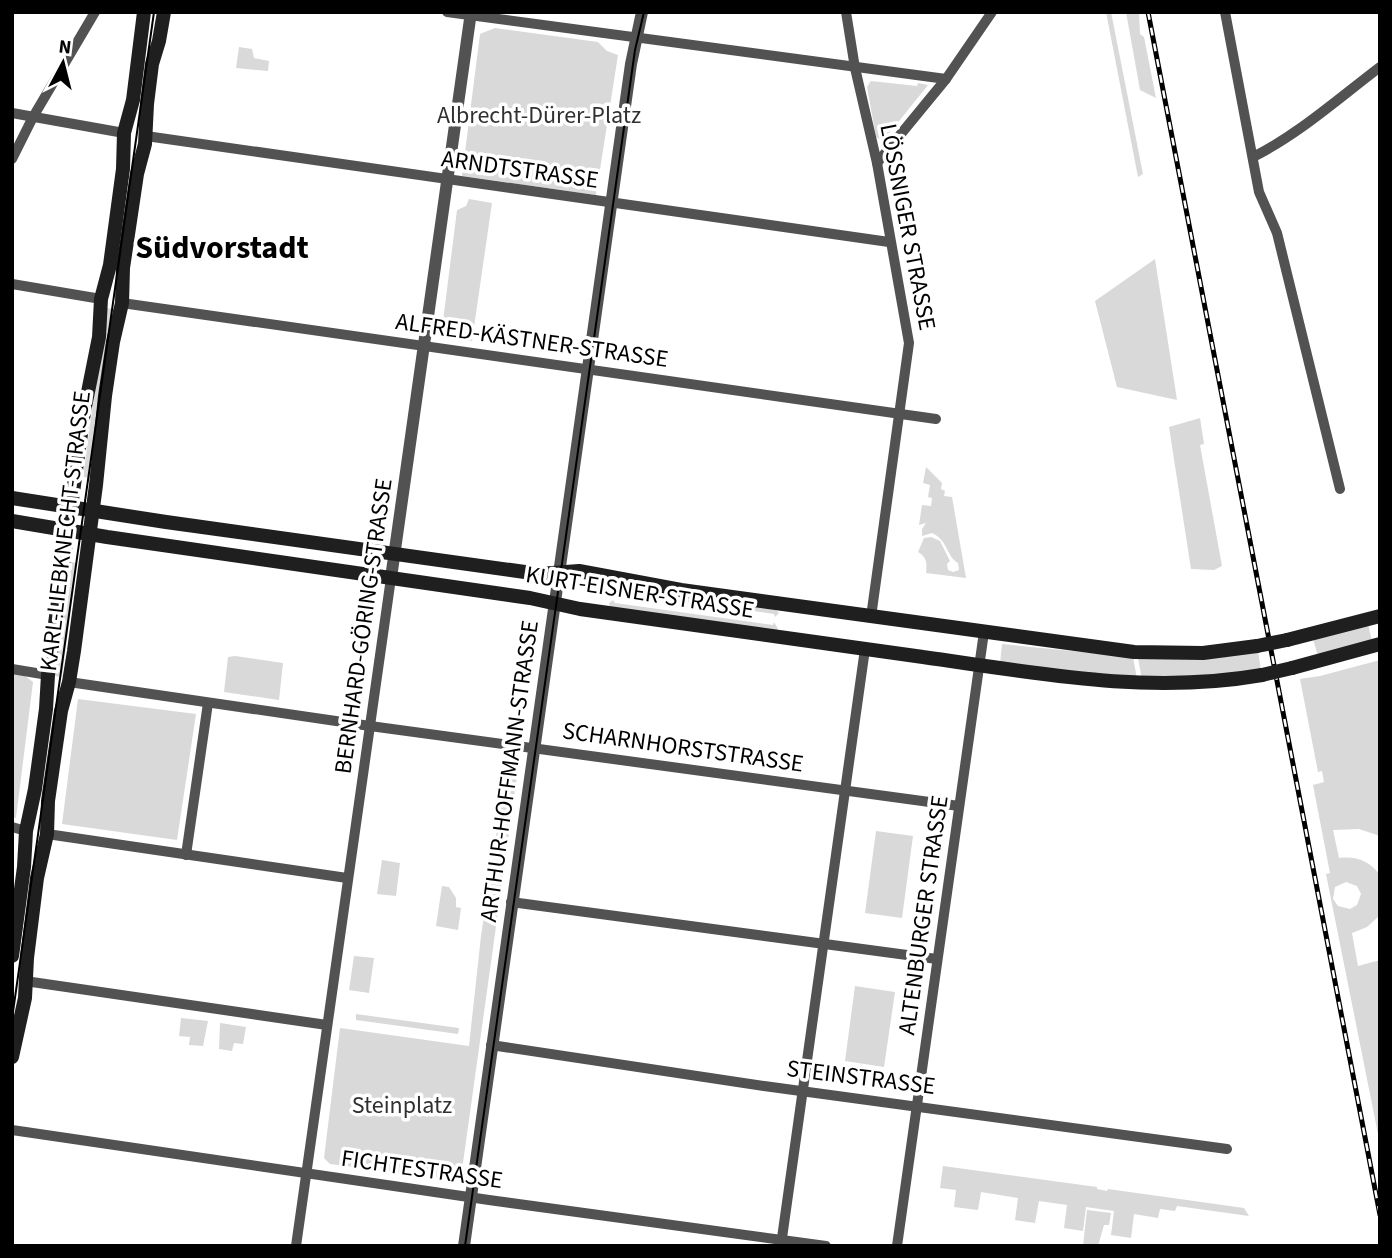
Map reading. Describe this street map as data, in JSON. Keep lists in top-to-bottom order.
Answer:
{
  "streets": {
    "main road": ["KARL-LIEBKNECHT-STRASSE", "KURT-EISNER-STRASSE"],
    "street": [
      "ARNDTSTRASSE",
      "LÖSSNIGER STRASSE",
      "ALFRED-KÄSTNER-STRASSE",
      "BERNHARD-GÖRING-STRASSE",
      "SCHARNHORSTSTRASSE",
      "ARTHUR-HOFFMANN-STRASSE",
      "ALTENBURGER STRASSE",
      "STEINSTRASSE",
      "FICHTESTRASSE"
    ]
  },
  "crossings": [
    ["ARNDTSTRASSE", "LÖSSNIGER STRASSE"],
    ["ARNDTSTRASSE", "KARL-LIEBKNECHT-STRASSE"],
    ["ARNDTSTRASSE", "BERNHARD-GÖRING-STRASSE"],
    ["ARNDTSTRASSE", "ARTHUR-HOFFMANN-STRASSE"],
    ["LÖSSNIGER STRASSE", "ALFRED-KÄSTNER-STRASSE"],
    ["LÖSSNIGER STRASSE", "KURT-EISNER-STRASSE"],
    ["ALFRED-KÄSTNER-STRASSE", "KARL-LIEBKNECHT-STRASSE"],
    ["ALFRED-KÄSTNER-STRASSE", "BERNHARD-GÖRING-STRASSE"],
    ["ALFRED-KÄSTNER-STRASSE", "ARTHUR-HOFFMANN-STRASSE"],
    ["KARL-LIEBKNECHT-STRASSE", "KURT-EISNER-STRASSE"],
    ["KARL-LIEBKNECHT-STRASSE", "SCHARNHORSTSTRASSE"],
    ["KURT-EISNER-STRASSE", "BERNHARD-GÖRING-STRASSE"],
    ["KURT-EISNER-STRASSE", "ARTHUR-HOFFMANN-STRASSE"],
    ["KURT-EISNER-STRASSE", "ALTENBURGER STRASSE"],
    ["BERNHARD-GÖRING-STRASSE", "SCHARNHORSTSTRASSE"],
    ["BERNHARD-GÖRING-STRASSE", "FICHTESTRASSE"],
    ["SCHARNHORSTSTRASSE", "ARTHUR-HOFFMANN-STRASSE"],
    ["SCHARNHORSTSTRASSE", "ALTENBURGER STRASSE"],
    ["ARTHUR-HOFFMANN-STRASSE", "STEINSTRASSE"],
    ["ARTHUR-HOFFMANN-STRASSE", "FICHTESTRASSE"],
    ["ALTENBURGER STRASSE", "STEINSTRASSE"]
  ],
  "districts": ["Südvorstadt"],
  "parks": ["Albrecht-Dürer-Platz", "Steinplatz"],
  "north": "top"
}
